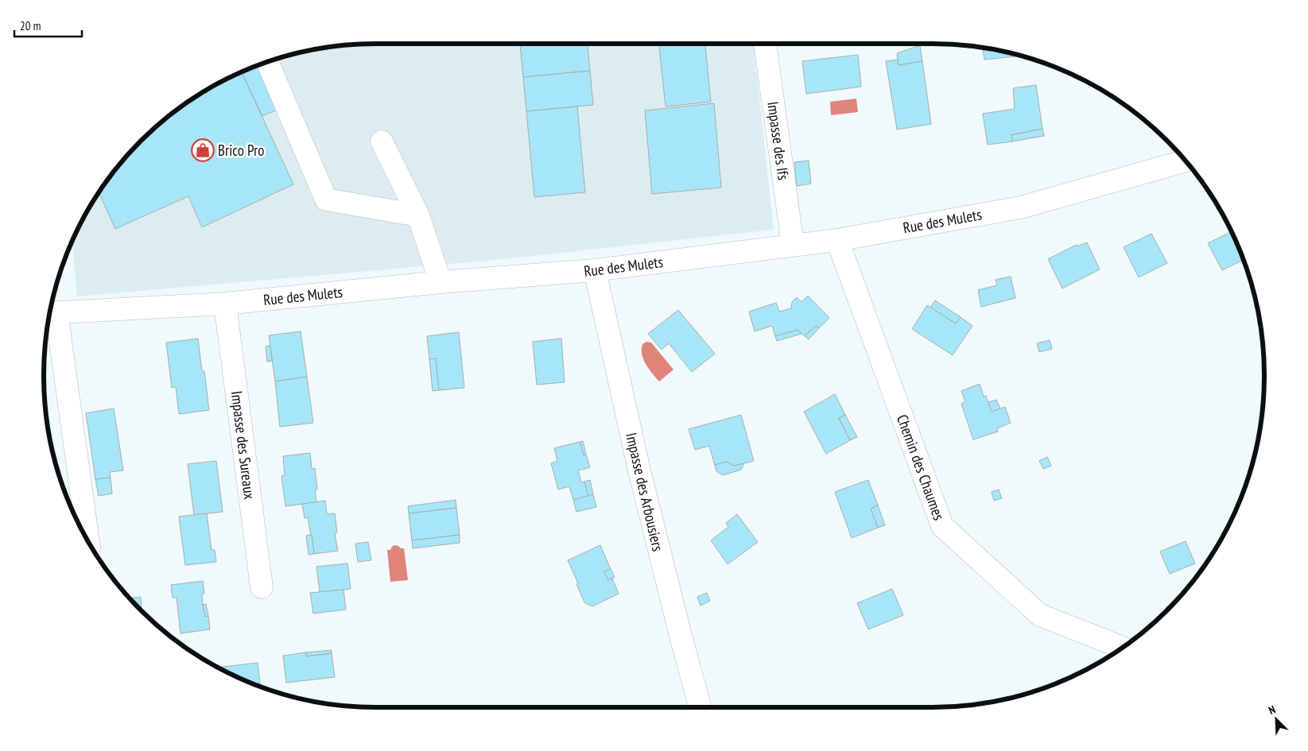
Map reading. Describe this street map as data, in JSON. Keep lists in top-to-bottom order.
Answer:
{
  "streets": {
    "street": [
      "Impasse des Ifs",
      "Rue des Mulets",
      "Impasse des Sureaux",
      "Chemin des Chaumes",
      "Impasse des Arbousiers"
    ]
  },
  "crossings": [
    ["Impasse des Ifs", "Rue des Mulets"],
    ["Rue des Mulets", "Impasse des Sureaux"],
    ["Rue des Mulets", "Chemin des Chaumes"],
    ["Rue des Mulets", "Impasse des Arbousiers"]
  ],
  "places": {
    "shop": ["Brico Pro"]
  },
  "scale_bar": "20 m",
  "north": "top left"
}
